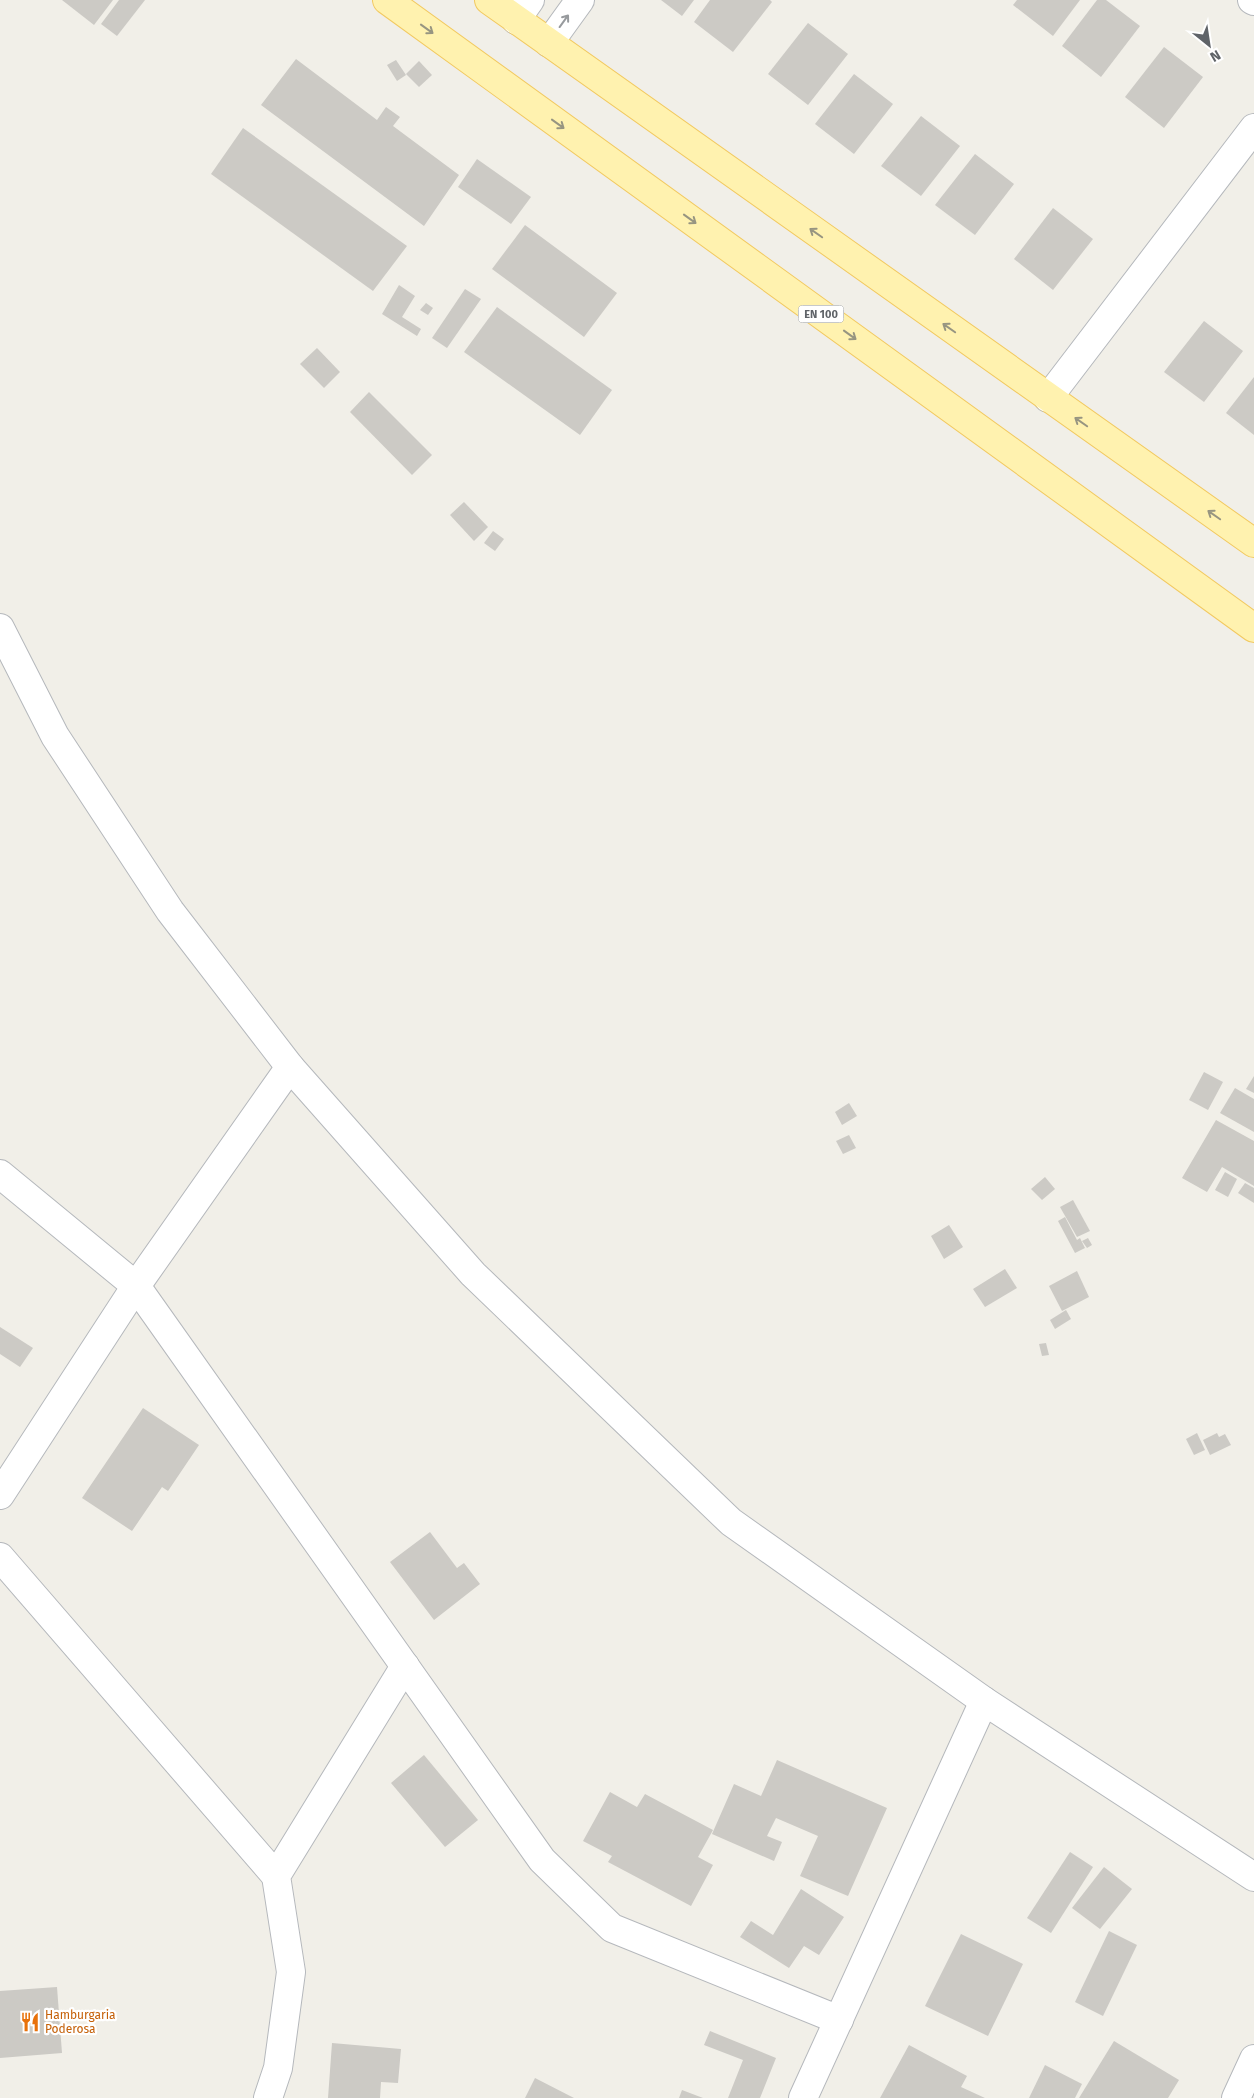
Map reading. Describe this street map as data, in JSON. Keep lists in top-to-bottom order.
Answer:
{
  "streets": {
    "main road": ["EN 100"]
  },
  "places": {
    "restaurant": ["Hamburgaria Poderosa"]
  },
  "north": "bottom right"
}
